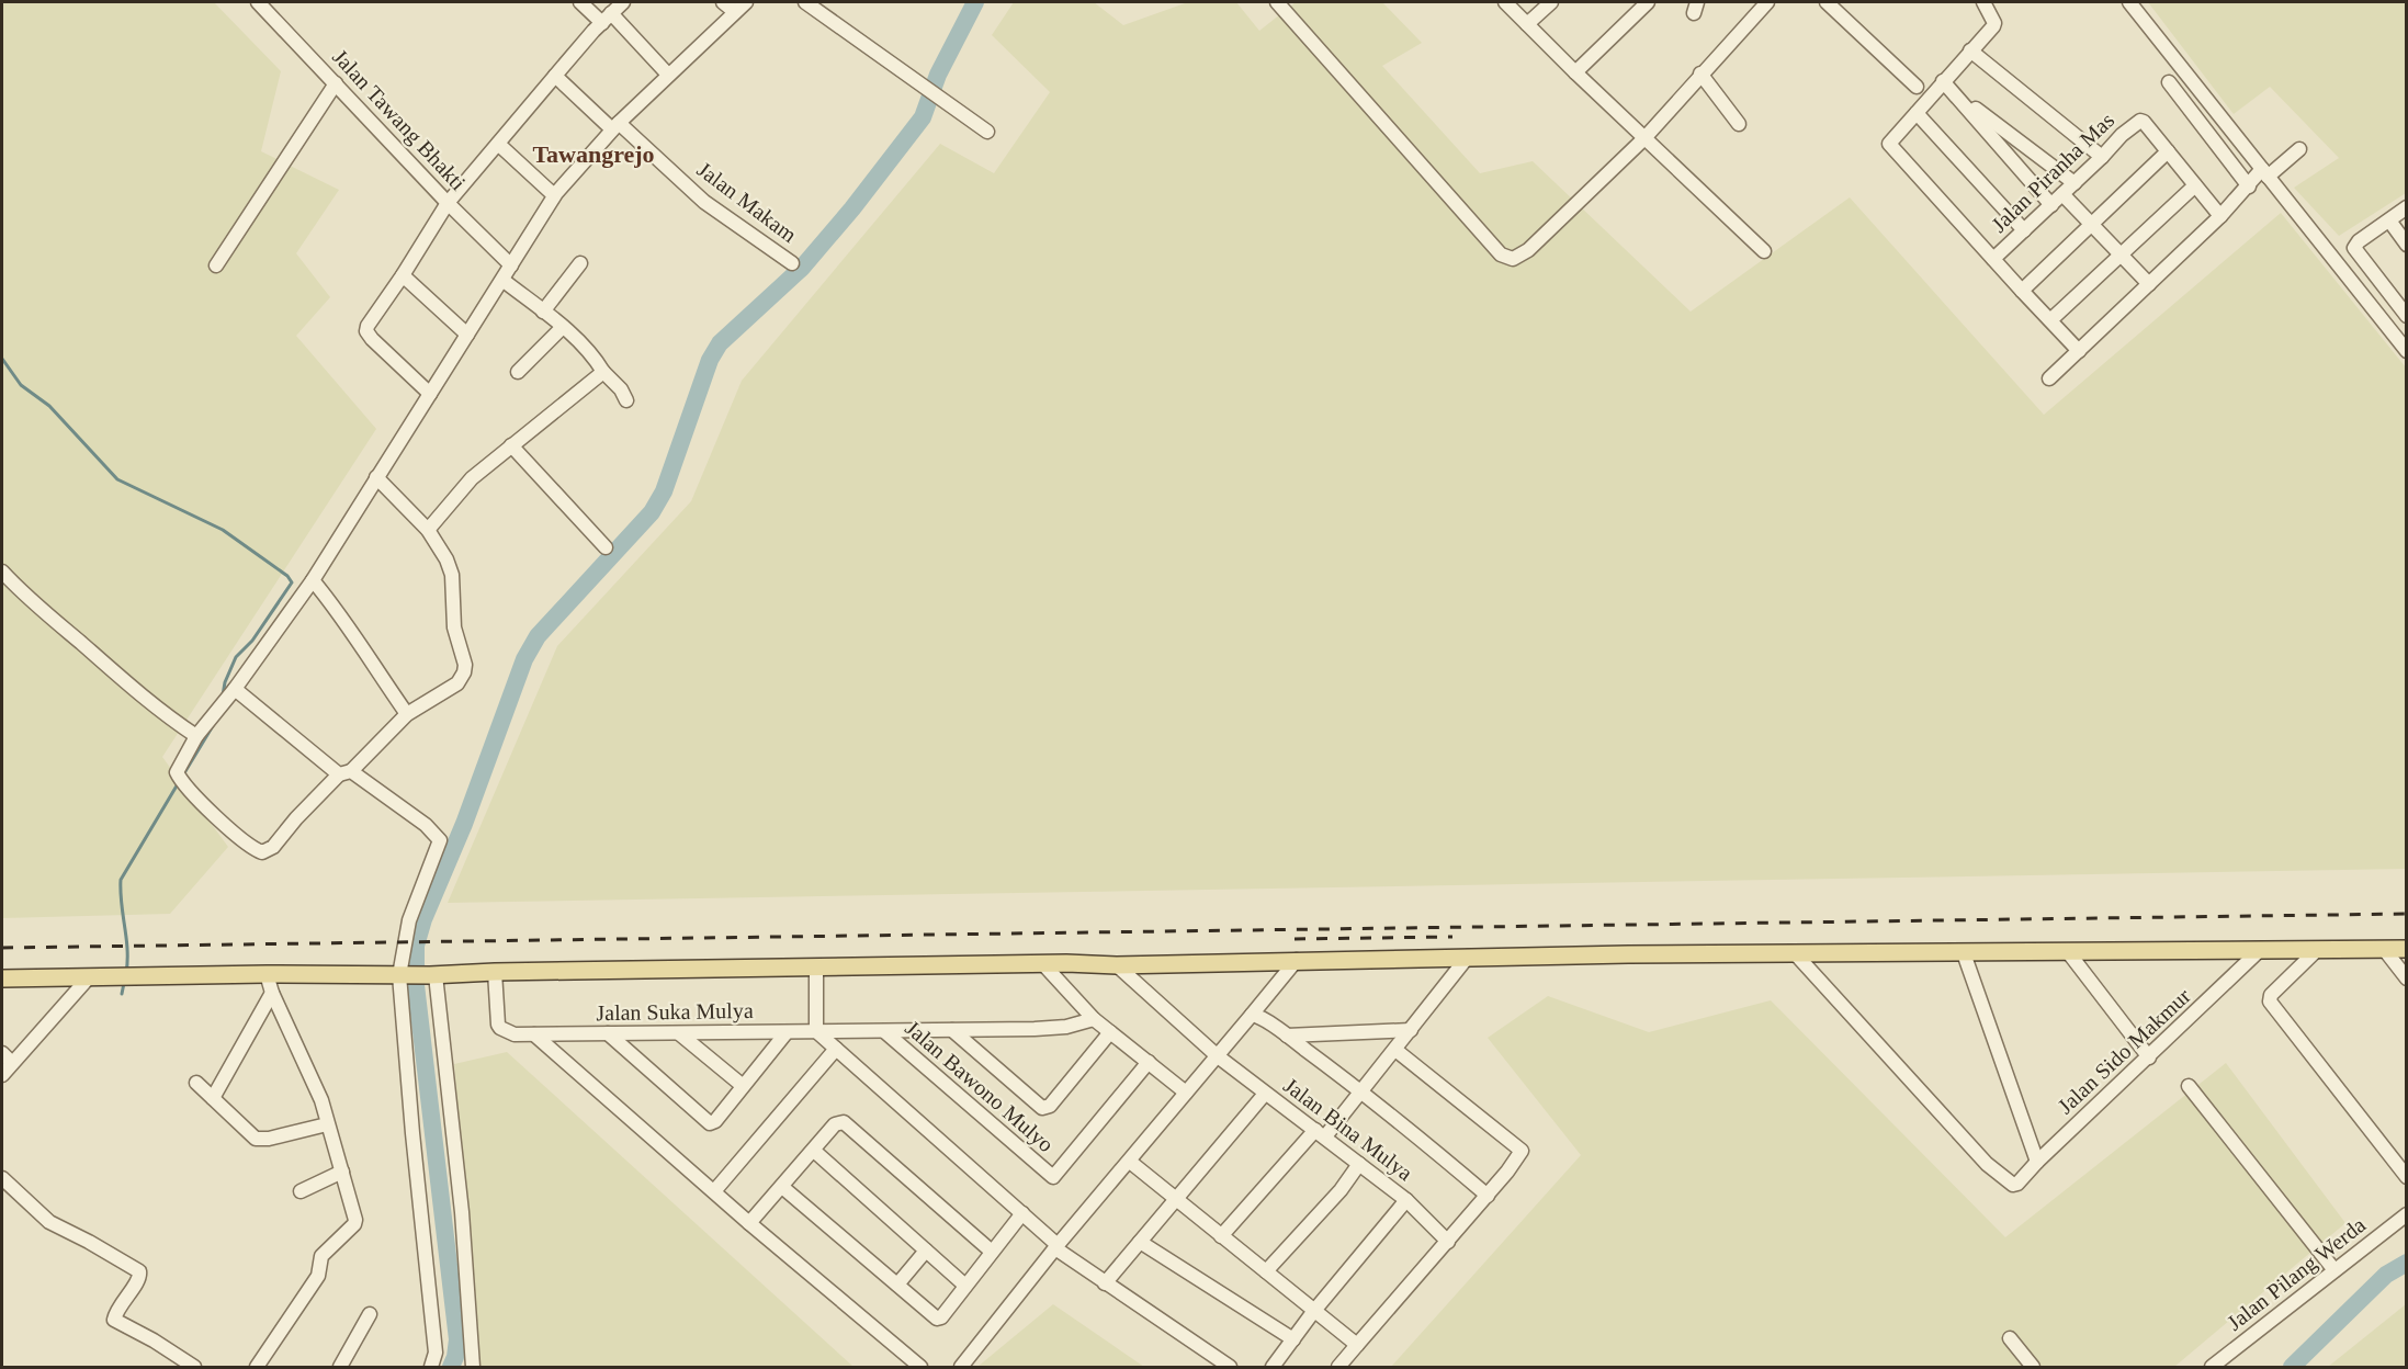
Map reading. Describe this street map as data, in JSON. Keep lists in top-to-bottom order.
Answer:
{
  "streets": {
    "street": [
      "Jalan Tawang Bhakti",
      "Jalan Piranha Mas",
      "Jalan Makam",
      "Jalan Suka Mulya",
      "Jalan Sido Makmur",
      "Jalan Bawono Mulyo",
      "Jalan Bina Mulya",
      "Jalan Pilang Werda"
    ]
  },
  "crossings": [
    ["Jalan Suka Mulya", "Jalan Bawono Mulyo"]
  ],
  "districts": ["Tawangrejo"]
}
